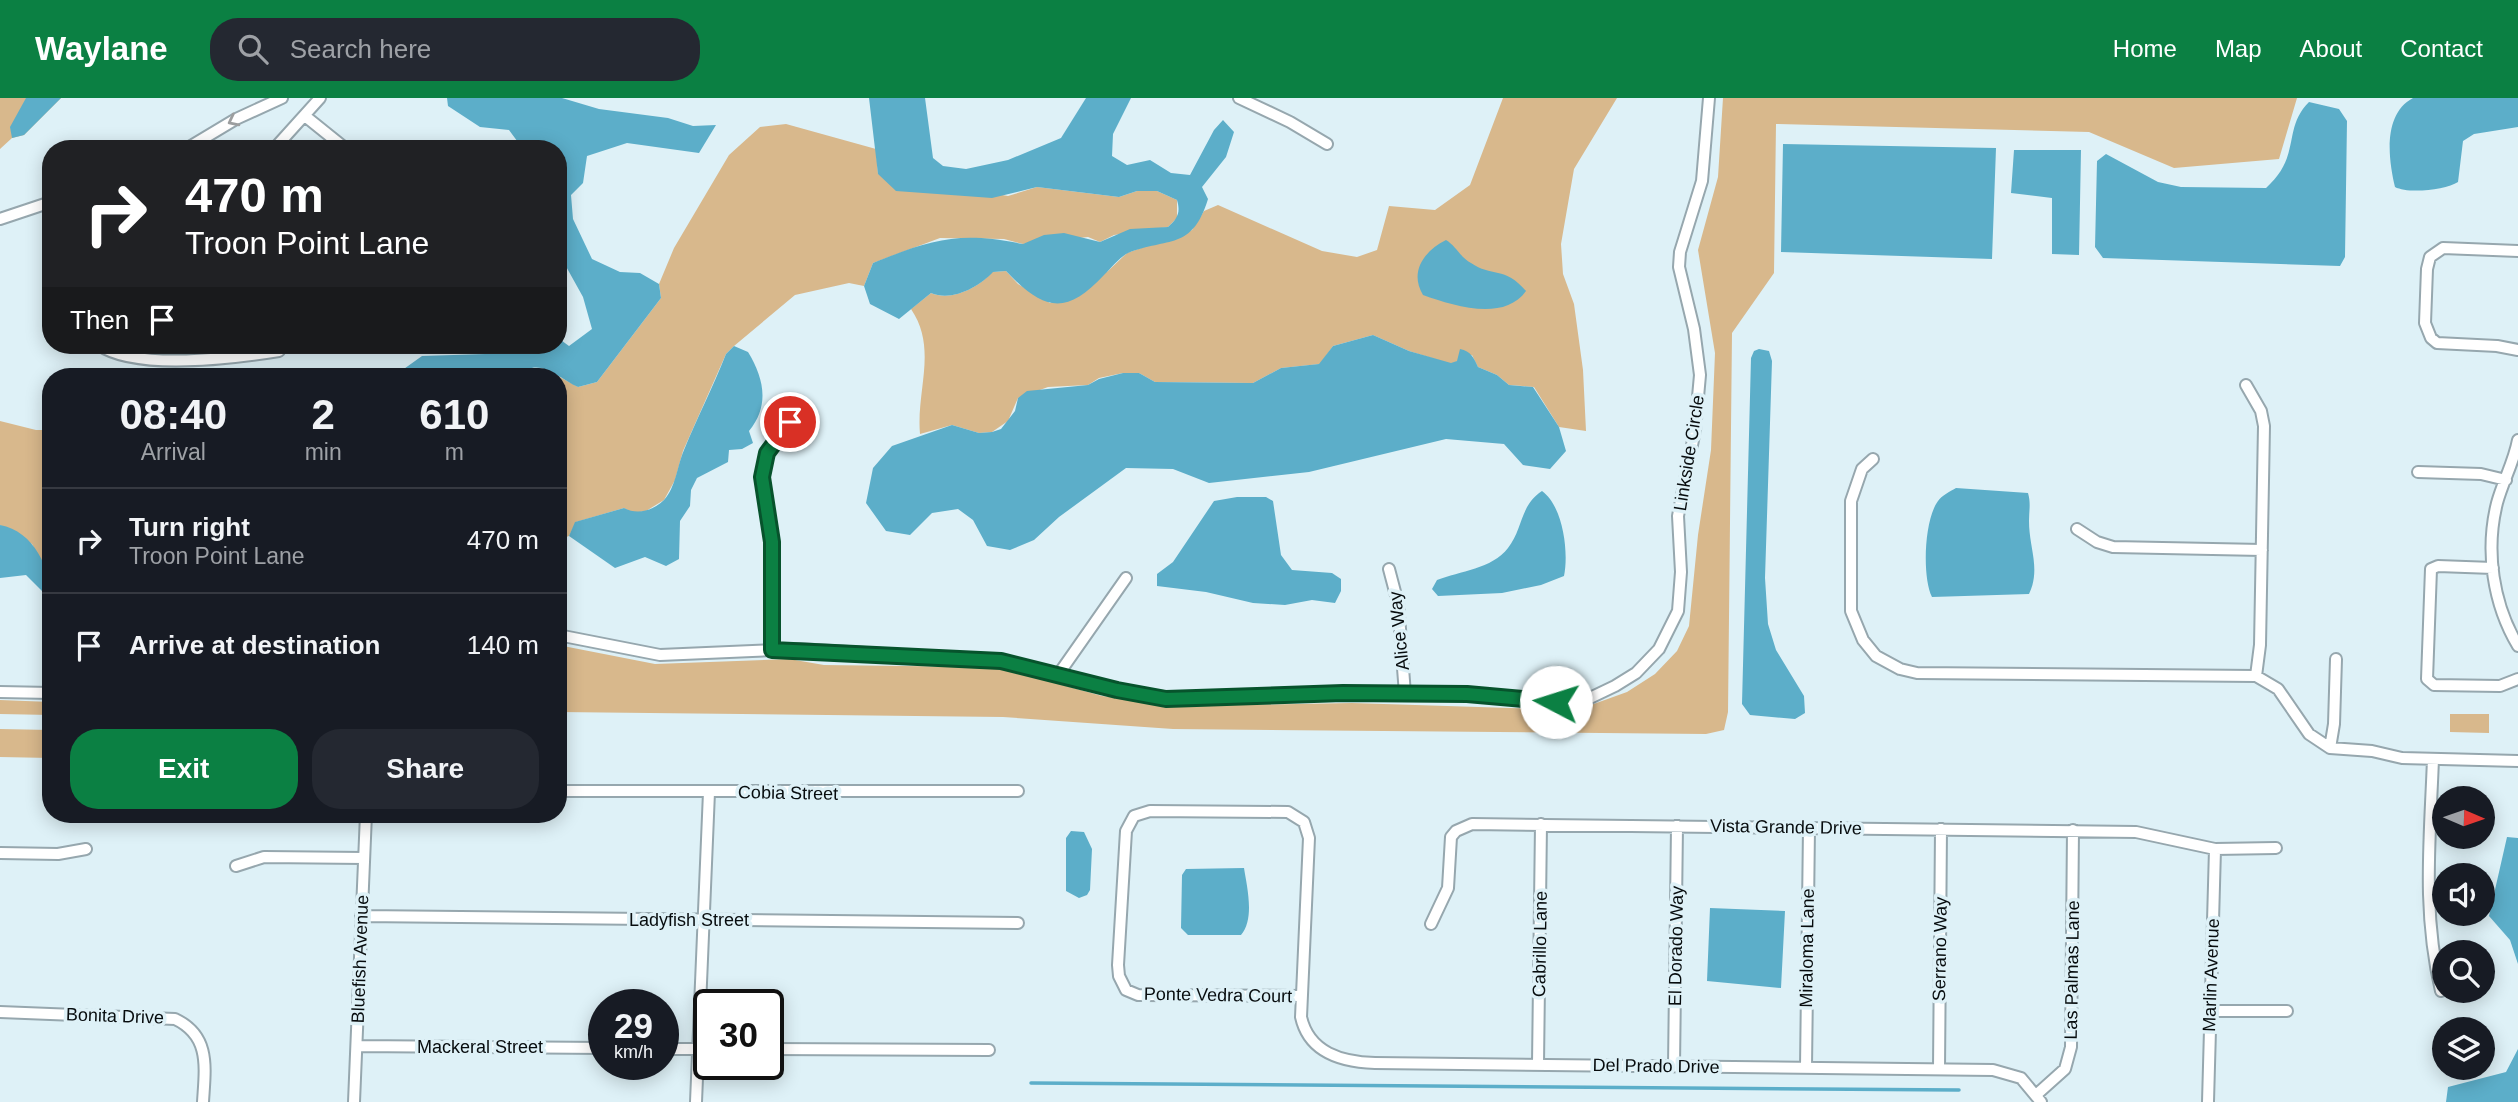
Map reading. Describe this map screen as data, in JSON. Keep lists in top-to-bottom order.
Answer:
{
  "streets": {
    "street": [
      "Linkside Circle",
      "Alice Way",
      "Cobia Street",
      "Vista Grande Drive",
      "Ladyfish Street",
      "Cabrillo Lane",
      "El Dorado Way",
      "Miraloma Lane",
      "Serrano Way",
      "Bluefish Avenue",
      "Las Palmas Lane",
      "Marlin Avenue",
      "Ponte Vedra Court",
      "Bonita Drive",
      "Mackeral Street",
      "Del Prado Drive"
    ]
  },
  "crossings": [
    ["Linkside Circle", "Alice Way"],
    ["Vista Grande Drive", "Cabrillo Lane"],
    ["Vista Grande Drive", "El Dorado Way"],
    ["Vista Grande Drive", "Miraloma Lane"],
    ["Vista Grande Drive", "Serrano Way"],
    ["Vista Grande Drive", "Las Palmas Lane"],
    ["Vista Grande Drive", "Marlin Avenue"],
    ["Ladyfish Street", "Bluefish Avenue"],
    ["Cabrillo Lane", "Del Prado Drive"],
    ["El Dorado Way", "Del Prado Drive"],
    ["Miraloma Lane", "Del Prado Drive"],
    ["Serrano Way", "Del Prado Drive"],
    ["Bluefish Avenue", "Mackeral Street"],
    ["Las Palmas Lane", "Del Prado Drive"],
    ["Ponte Vedra Court", "Del Prado Drive"]
  ],
  "north": "right",
  "page": {
    "header": "Waylane",
    "search": "Search here",
    "nav": [
      "Home",
      "Map",
      "About",
      "Contact"
    ],
    "turn": ["470 m", "Troon Point Lane"],
    "then": "Then",
    "eta": [
      "08:40",
      "Arrival",
      "2",
      "min",
      "610",
      "m"
    ],
    "list": [
      {
        "name": "Turn right",
        "note": "Troon Point Lane",
        "value": "470 m"
      },
      {
        "name": "Arrive at destination",
        "value": "140 m"
      }
    ],
    "buttons": ["Exit", "Share"],
    "speed": "29 km/h",
    "limit": "30"
  }
}
